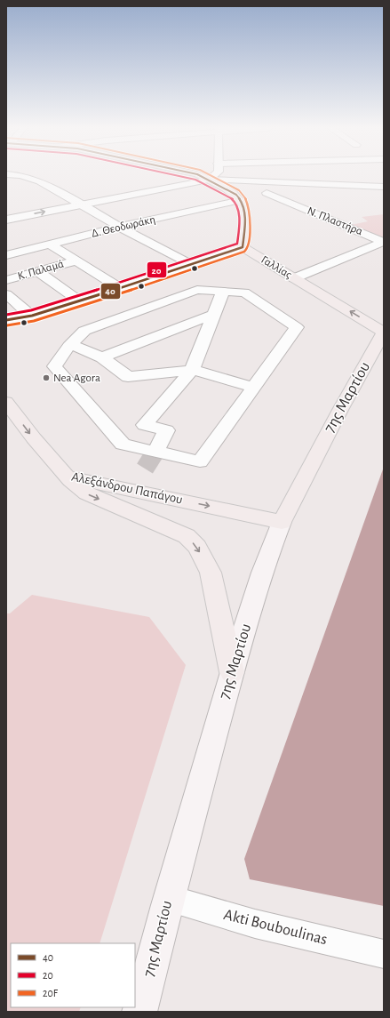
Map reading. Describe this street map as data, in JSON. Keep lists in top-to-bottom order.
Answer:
{
  "streets": {
    "main road": ["Γαλλίας", "7ης Μαρτίου", "Αλεξάνδρου Παπάγου"],
    "street": ["Ν. Πλαστήρα", "Δ. Θεοδωράκη", "Κ. Παλαμά"],
    "lane": ["Akti Bouboulinas"]
  },
  "crossings": [
    ["Γαλλίας", "7ης Μαρτίου"],
    ["7ης Μαρτίου", "Αλεξάνδρου Παπάγου"],
    ["7ης Μαρτίου", "Akti Bouboulinas"]
  ],
  "one_way": ["Γαλλίας", "Αλεξάνδρου Παπάγου"],
  "places": ["Nea Agora"],
  "lines": ["transit line 40", "transit line 20", "transit line 20F"],
  "legend": ["40", "20", "20F"]
}
